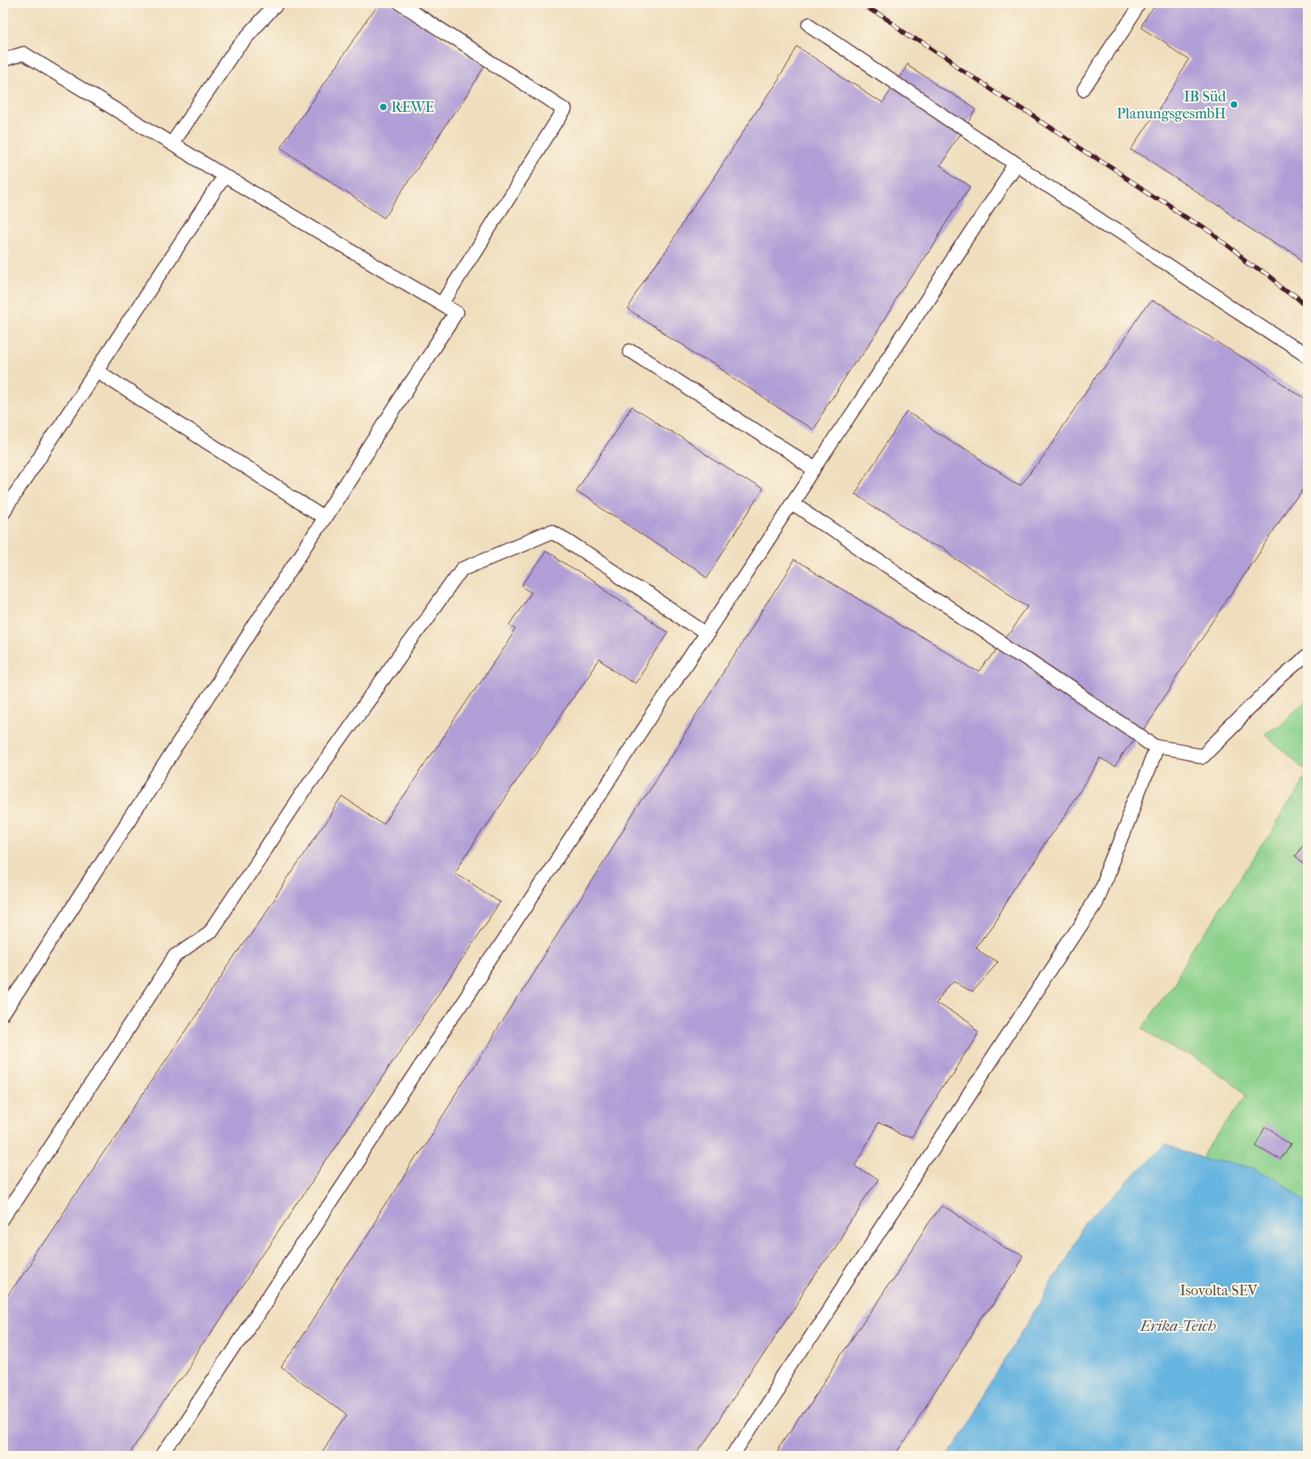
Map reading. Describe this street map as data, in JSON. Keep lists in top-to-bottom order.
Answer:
{
  "water": ["Erika-Teich"],
  "parks": ["Isovolta SEV"],
  "places": ["IB Süd PlanungsgesmbH", "REWE"]
}
